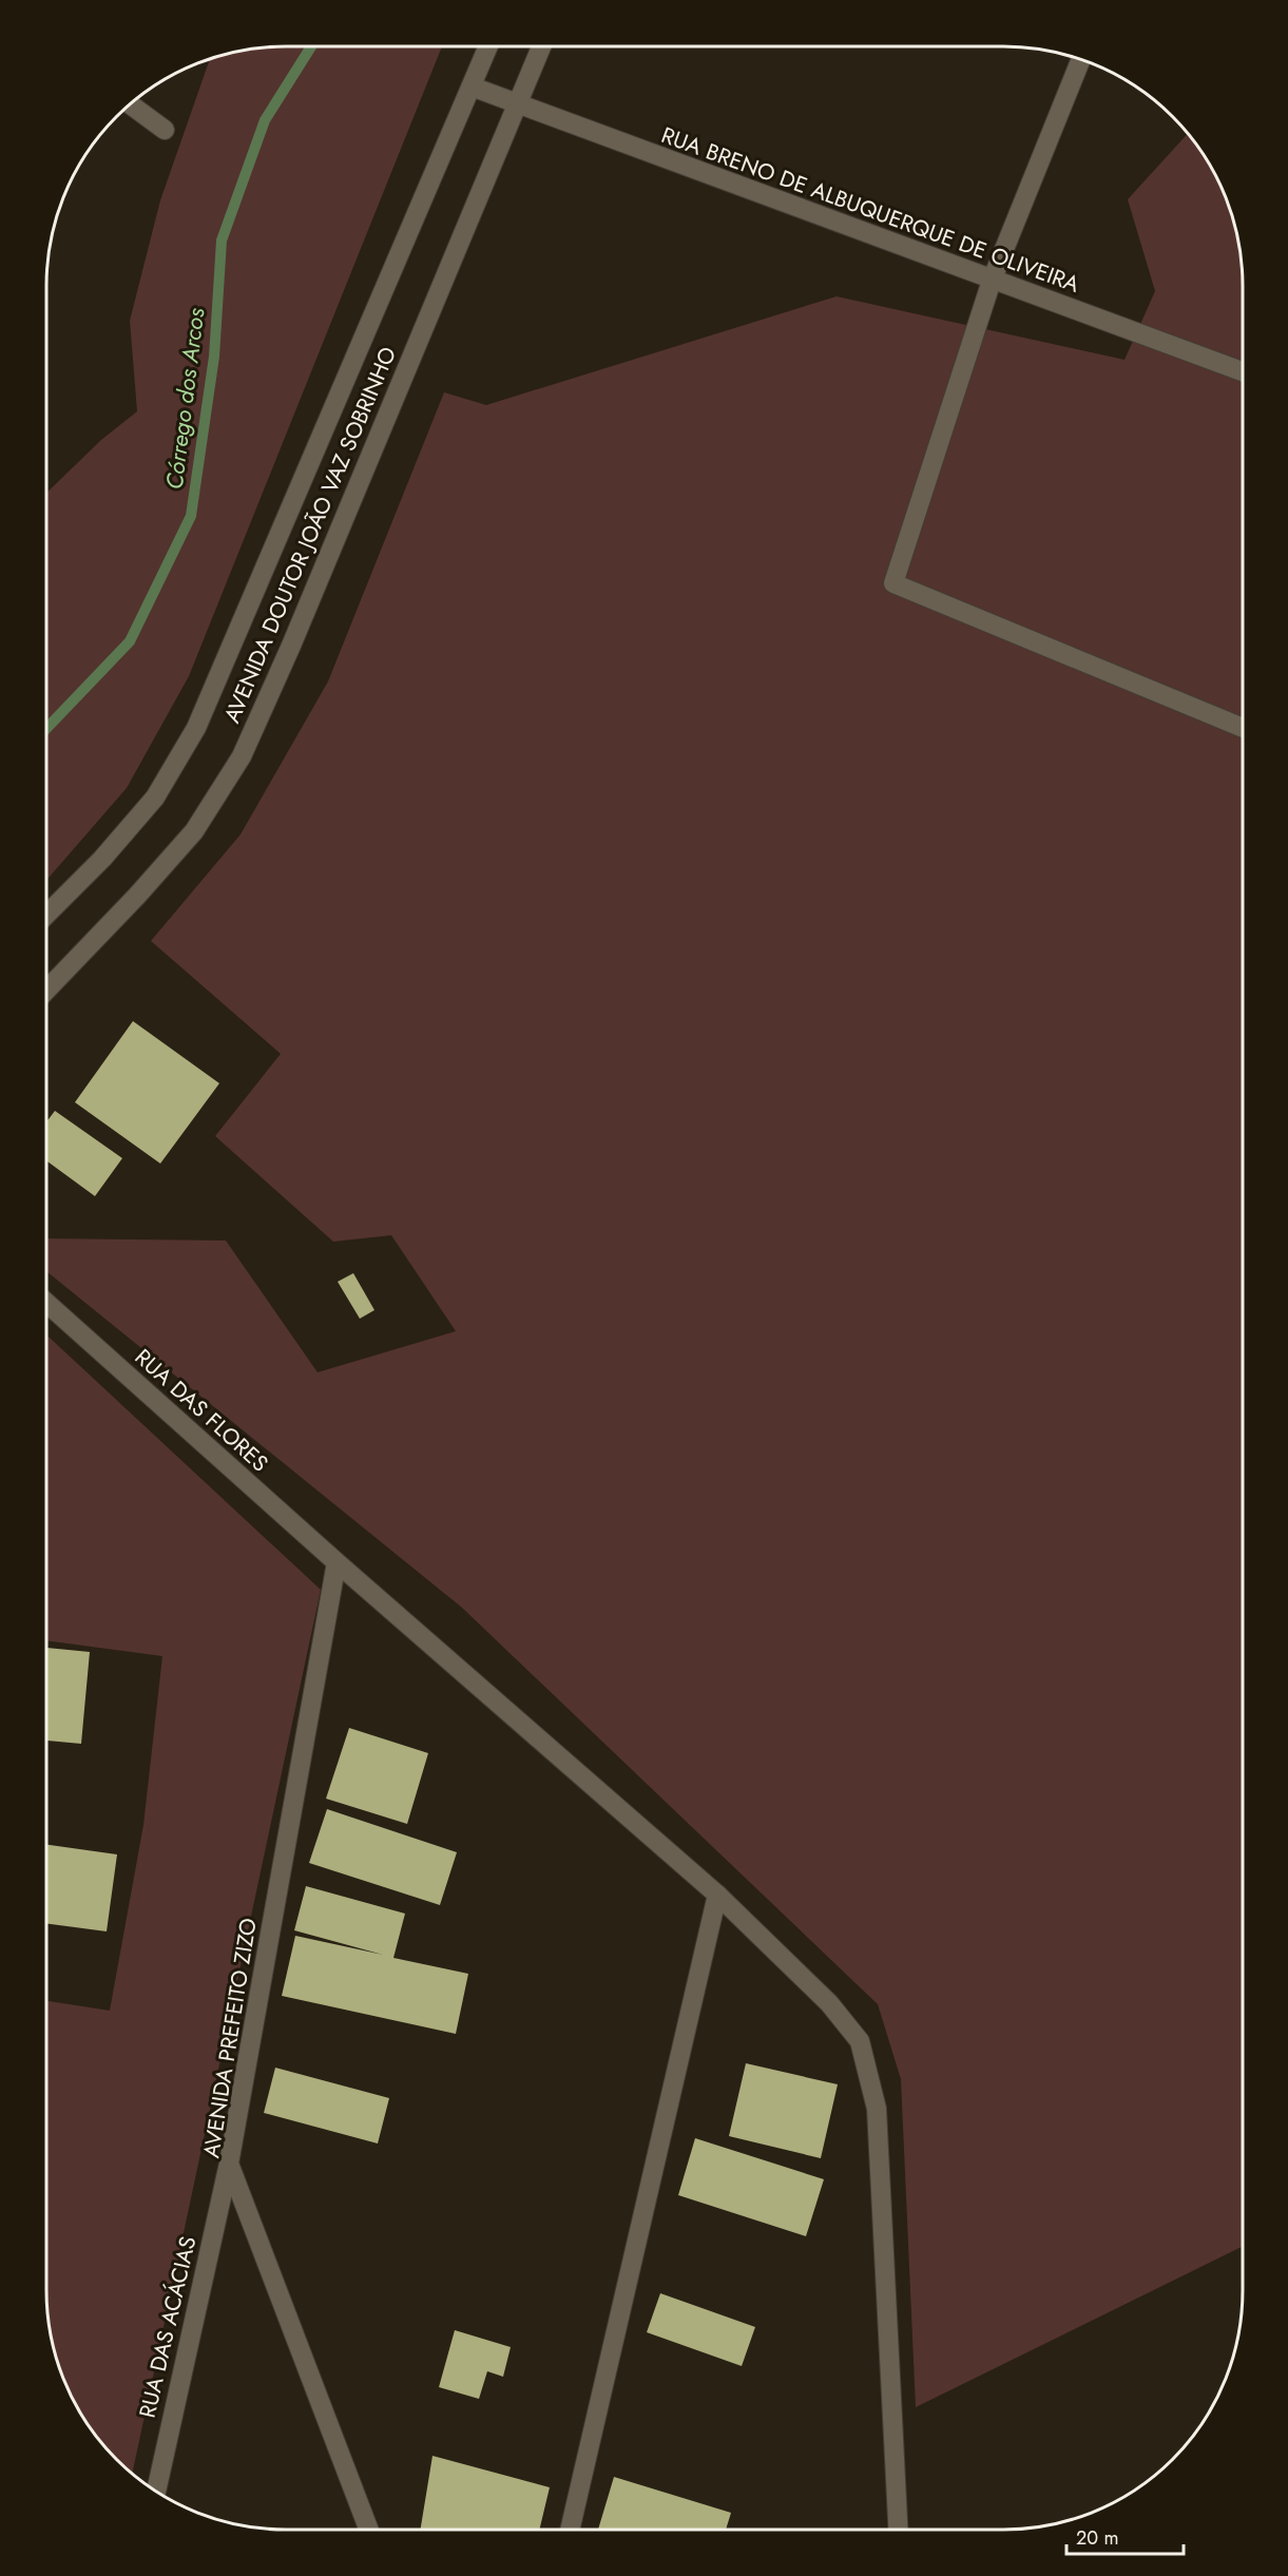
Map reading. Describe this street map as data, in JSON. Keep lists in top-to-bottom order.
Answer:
{
  "streets": {
    "street": [
      "RUA BRENO DE ALBUQUERQUE DE OLIVEIRA",
      "AVENIDA DOUTOR JOÃO VAZ SOBRINHO",
      "RUA DAS FLORES",
      "AVENIDA PREFEITO ZIZO",
      "RUA DAS ACÁCIAS"
    ]
  },
  "crossings": [
    ["RUA BRENO DE ALBUQUERQUE DE OLIVEIRA", "AVENIDA DOUTOR JOÃO VAZ SOBRINHO"],
    ["RUA DAS FLORES", "AVENIDA PREFEITO ZIZO"],
    ["AVENIDA PREFEITO ZIZO", "RUA DAS ACÁCIAS"]
  ],
  "water": ["Córrego dos Arcos"],
  "scale_bar": "20 m"
}
